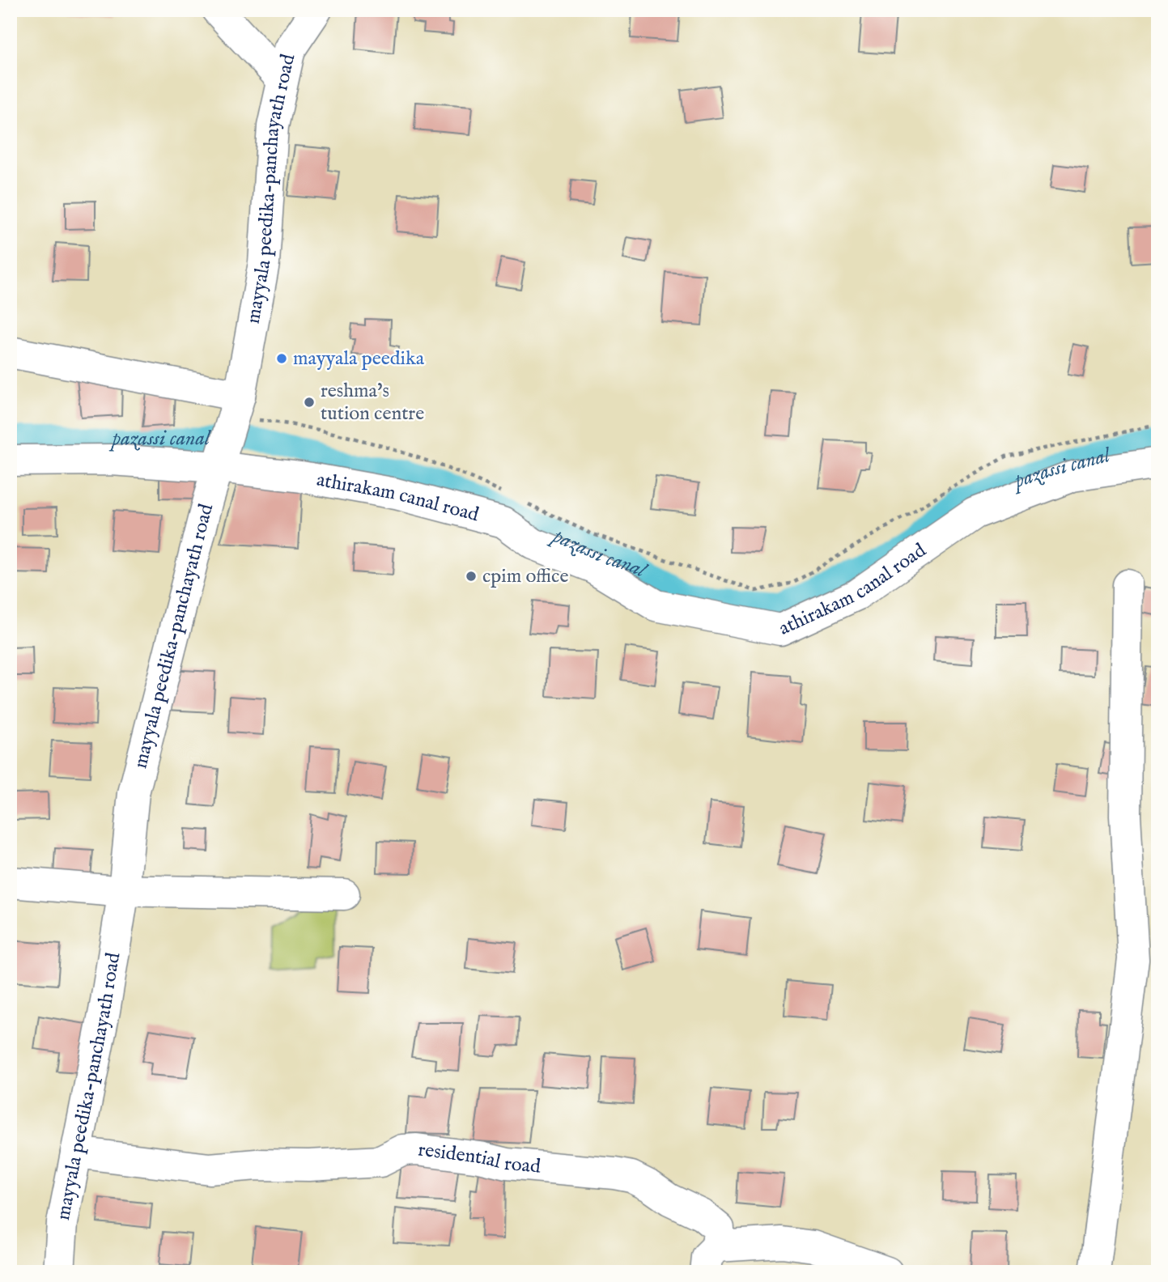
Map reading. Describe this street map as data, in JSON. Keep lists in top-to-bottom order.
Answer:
{
  "streets": {
    "street": ["mayyala peedika-panchayath road", "athirakam canal road", "residential road"]
  },
  "crossings": [
    ["mayyala peedika-panchayath road", "athirakam canal road"],
    ["mayyala peedika-panchayath road", "residential road"]
  ],
  "water": ["pazassi canal"],
  "places": ["mayyala peedika", "reshma's tution centre", "cpim office"]
}
